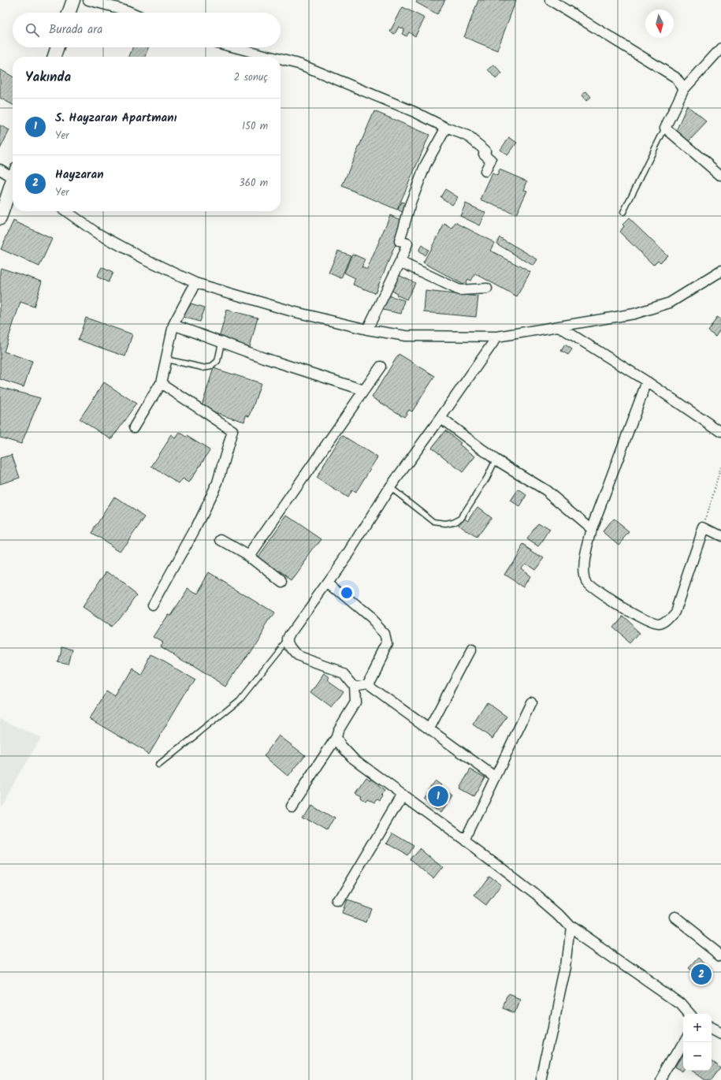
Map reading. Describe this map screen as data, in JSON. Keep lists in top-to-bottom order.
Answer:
{
  "north": "bottom",
  "page": {
    "search": "Burada ara",
    "heading": ["Yakında", "2 sonuç"],
    "list": [
      {
        "mark": "1",
        "name": "S. Hayzaran Apartmanı",
        "note": "Yer",
        "value": "150 m"
      },
      {
        "mark": "2",
        "name": "Hayzaran",
        "note": "Yer",
        "value": "360 m"
      }
    ],
    "pins": ["1", "2"],
    "map_buttons": ["+", "−"]
  }
}
